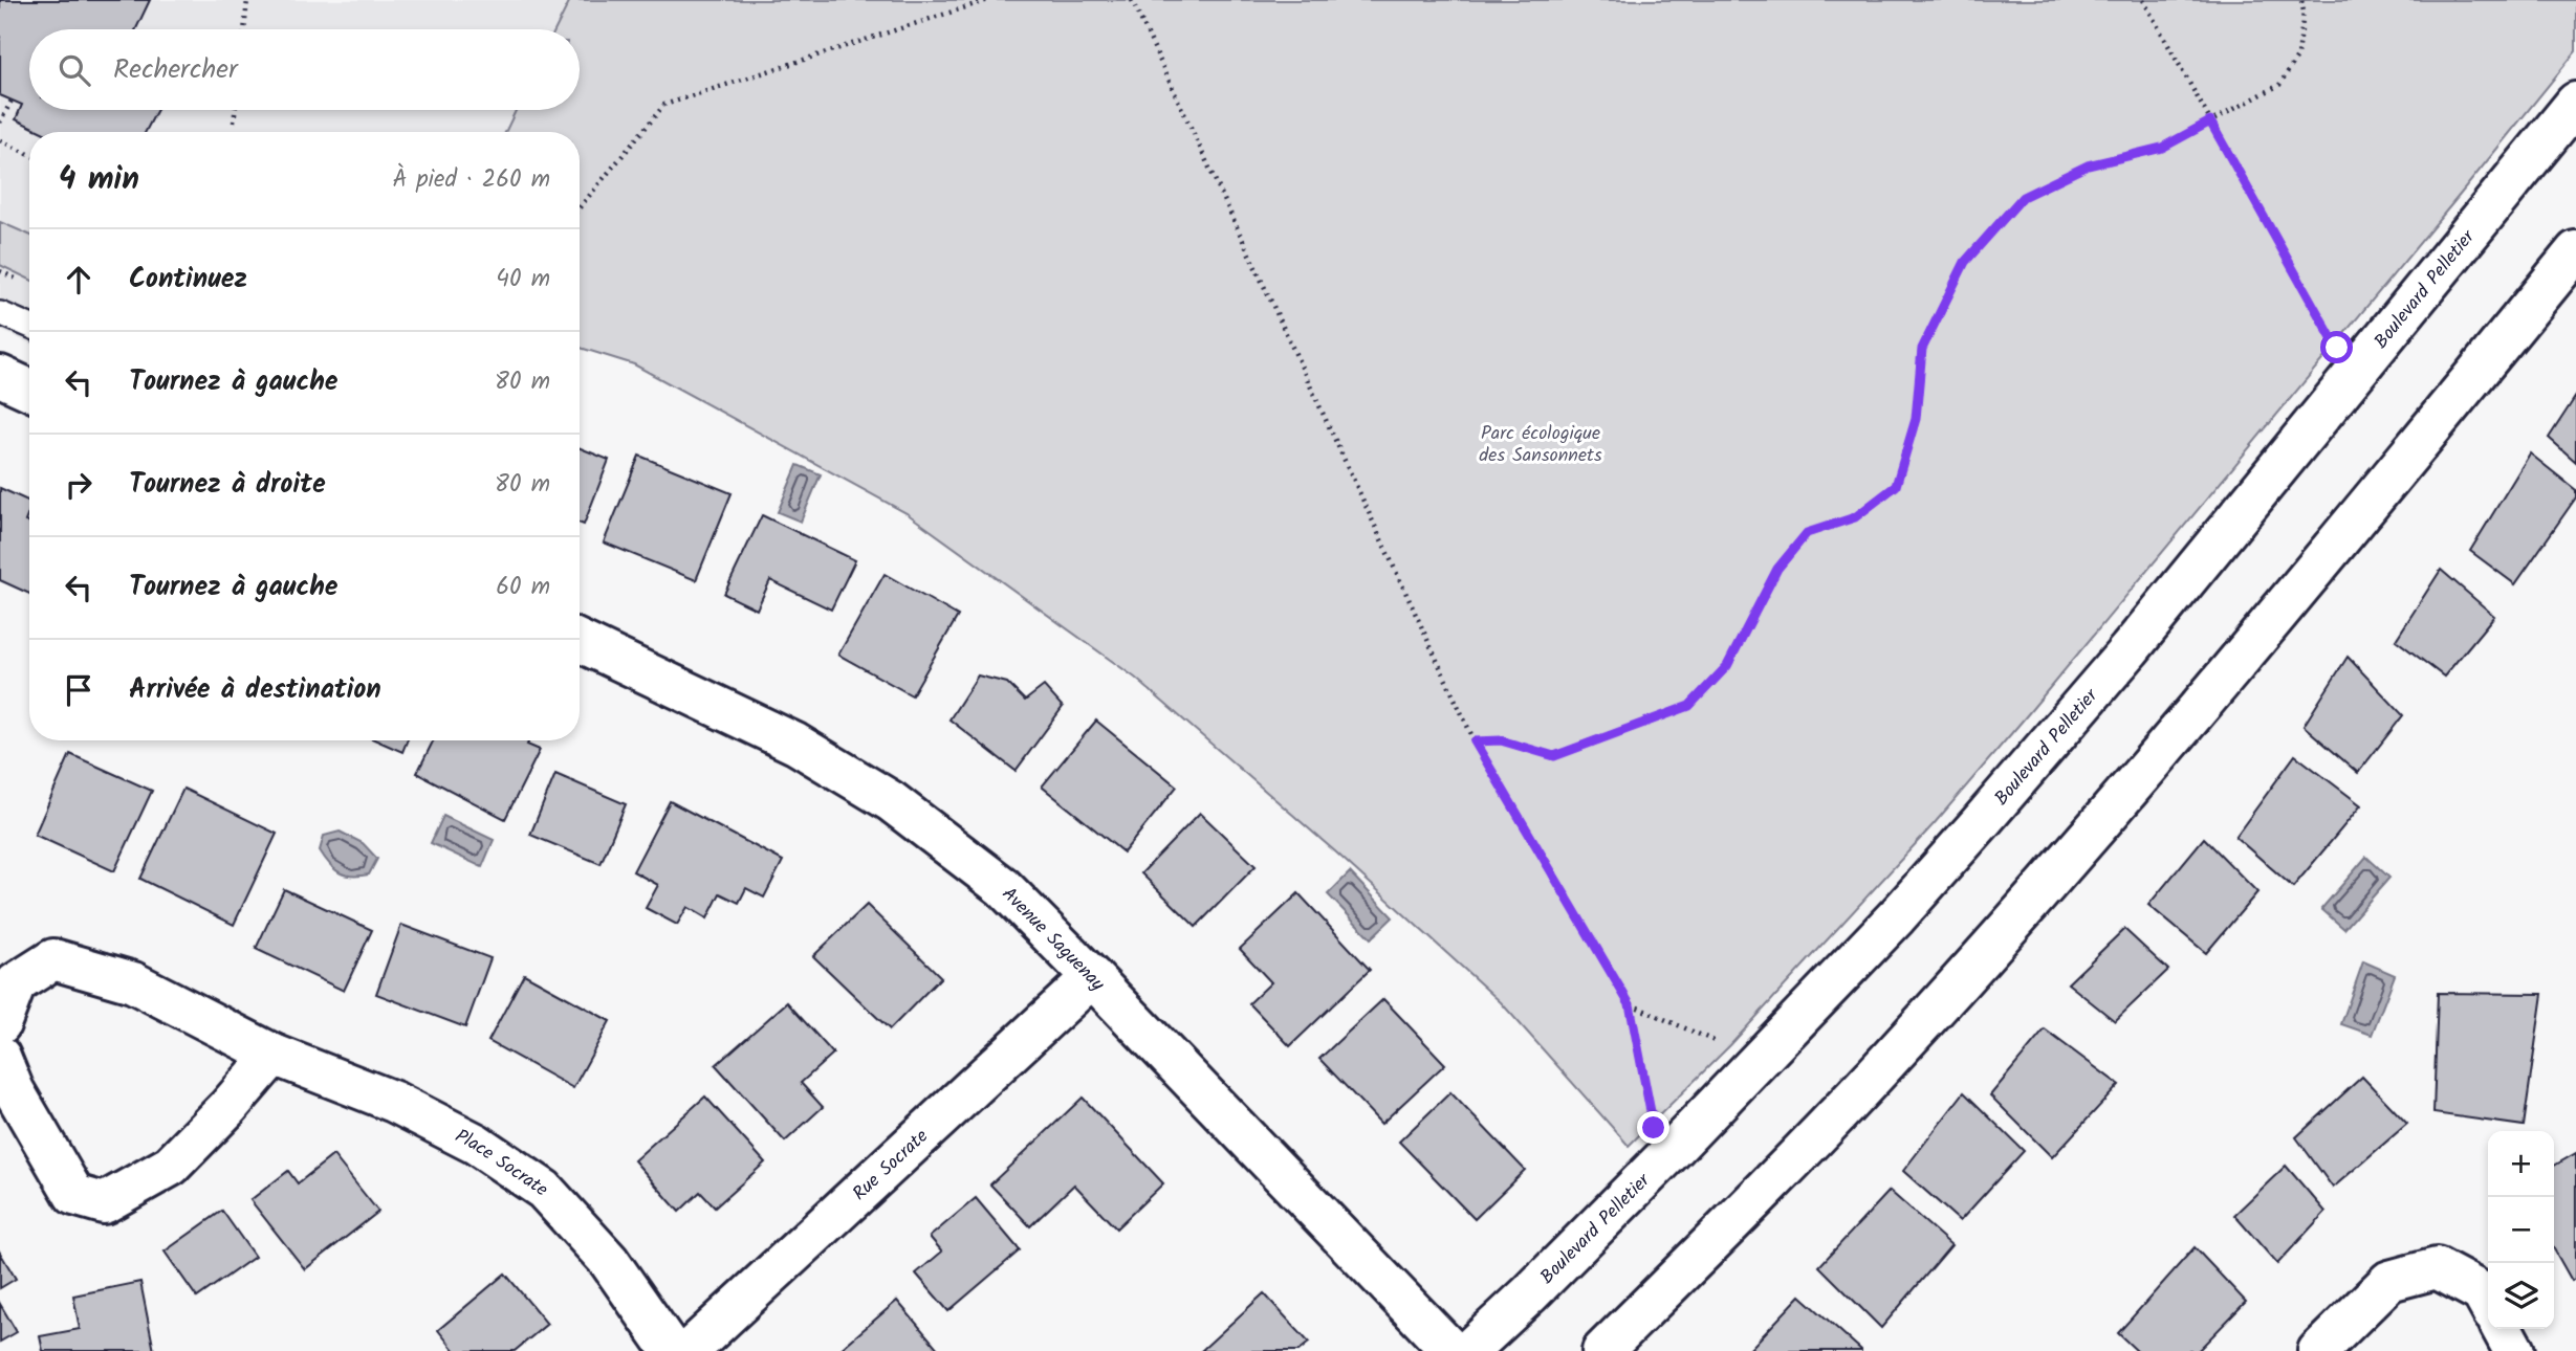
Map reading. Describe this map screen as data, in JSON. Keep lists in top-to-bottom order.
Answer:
{
  "streets": {
    "street": [
      "Boulevard Pelletier",
      "Avenue Saguenay",
      "Place Socrate",
      "Rue Socrate"
    ]
  },
  "crossings": [
    ["Avenue Saguenay", "Rue Socrate"]
  ],
  "parks": ["Parc écologique des Sansonnets"],
  "page": {
    "search": "Rechercher",
    "heading": ["4 min", "À pied · 260 m"],
    "list": [
      ["Continuez", "40 m"],
      ["Tournez à gauche", "80 m"],
      ["Tournez à droite", "80 m"],
      ["Tournez à gauche", "60 m"],
      "Arrivée à destination"
    ],
    "map_buttons": ["+", "−"]
  }
}
